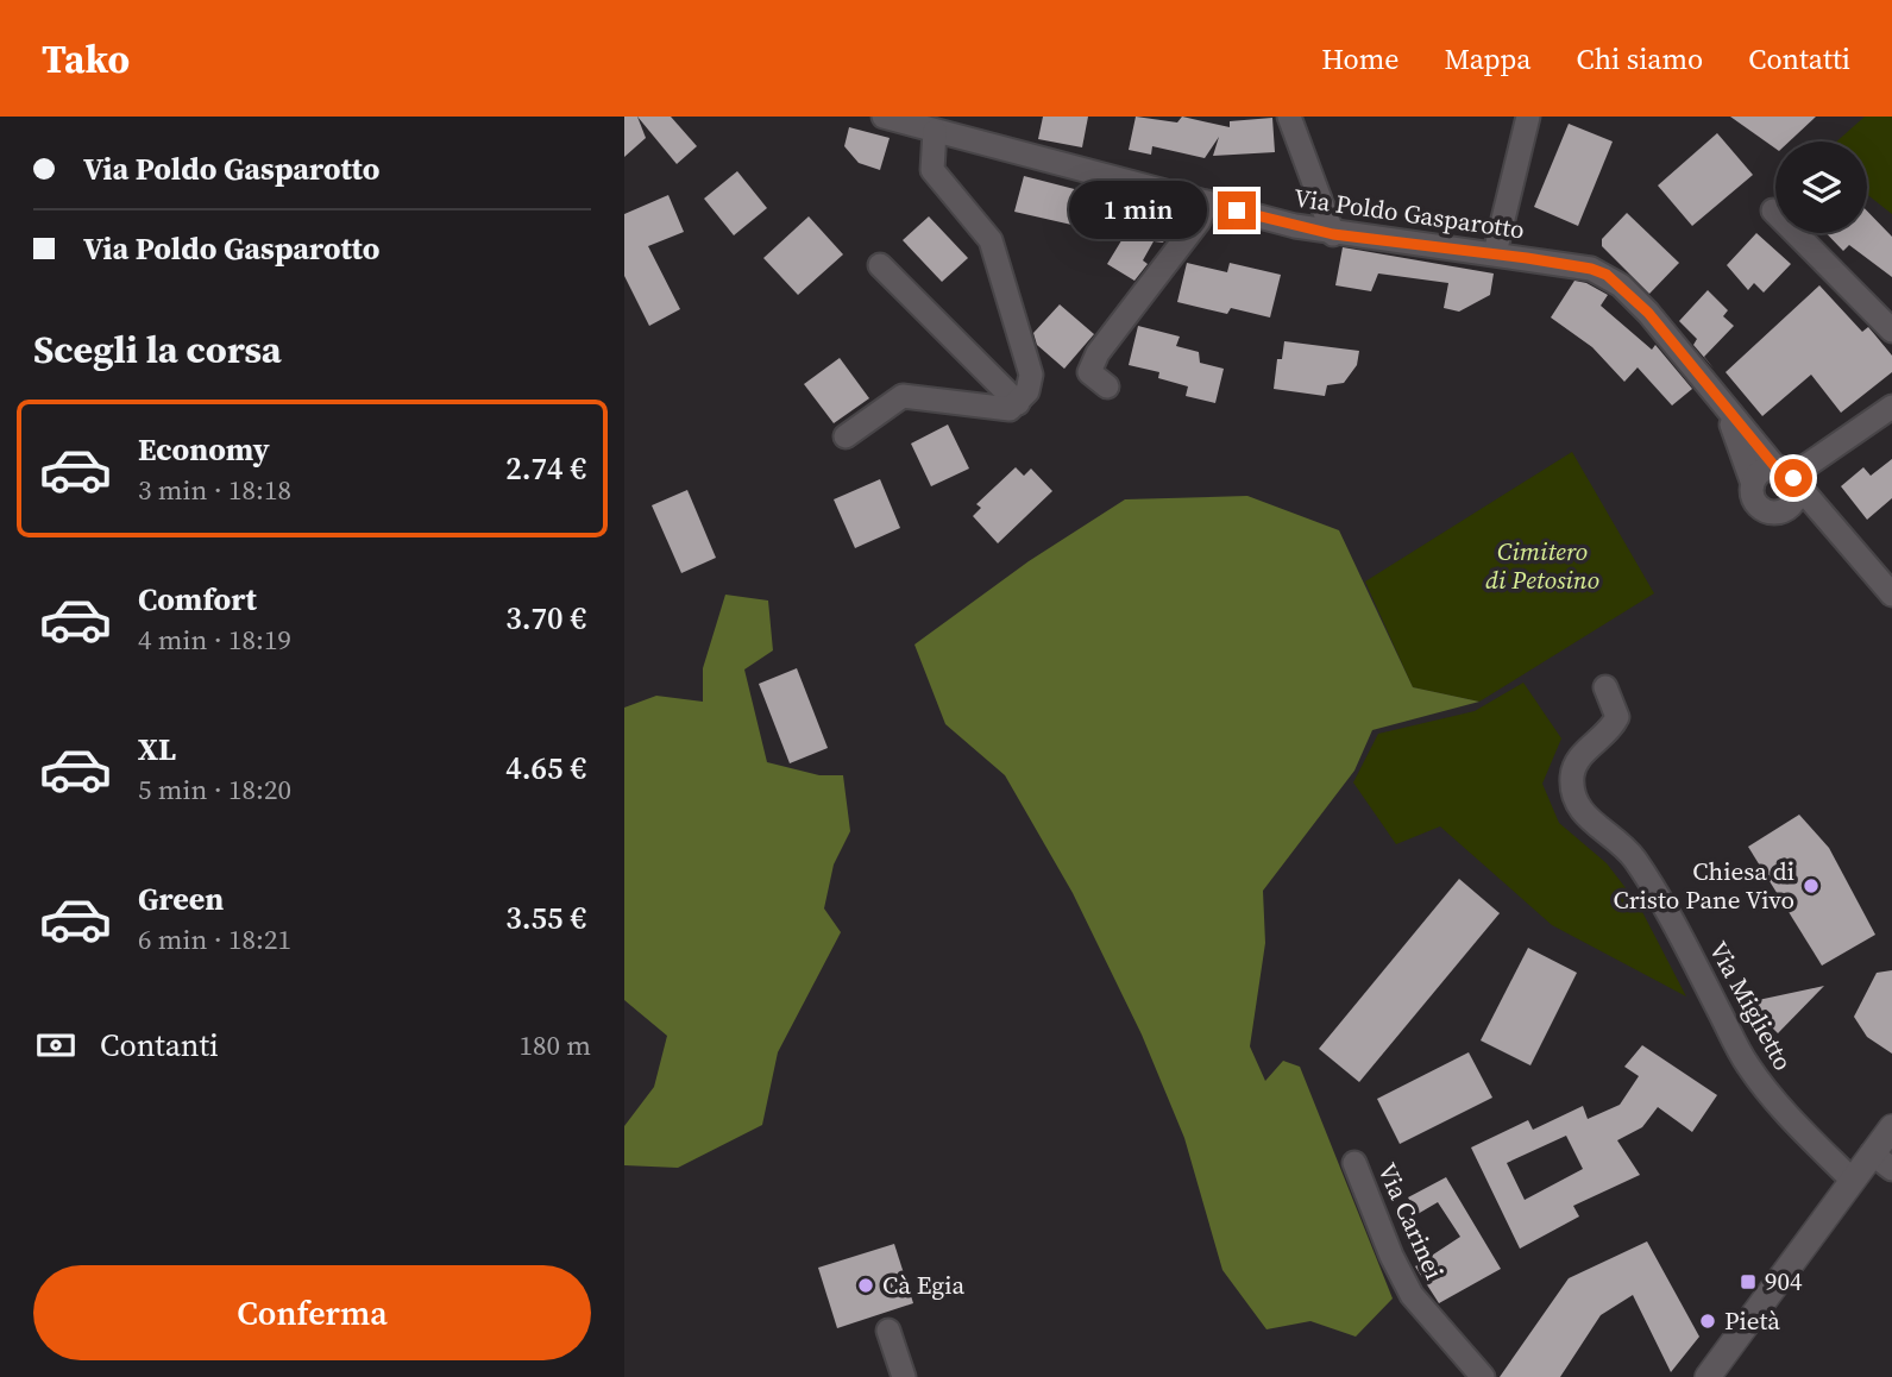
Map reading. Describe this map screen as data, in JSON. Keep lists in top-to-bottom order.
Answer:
{
  "streets": {
    "street": ["Via Poldo Gasparotto", "Via Miglietto", "Via Carinei"]
  },
  "parks": ["Cimitero di Petosino"],
  "places": {
    "other": ["Chiesa di Cristo Pane Vivo", "Cà Egia", "Pietà"],
    "transit": ["904"]
  },
  "page": {
    "header": "Tako",
    "nav": [
      "Home",
      "Mappa",
      "Chi siamo",
      "Contatti"
    ],
    "banner": ["Via Poldo Gasparotto", "Via Poldo Gasparotto"],
    "bubble": "1 min",
    "heading": "Scegli la corsa",
    "list": [
      {
        "name": "Economy",
        "note": "3 min · 18:18",
        "value": "2.74 €"
      },
      {
        "name": "Comfort",
        "note": "4 min · 18:19",
        "value": "3.70 €"
      },
      {
        "name": "XL",
        "note": "5 min · 18:20",
        "value": "4.65 €"
      },
      {
        "name": "Green",
        "note": "6 min · 18:21",
        "value": "3.55 €"
      }
    ],
    "pay": ["Contanti", "180 m"],
    "buttons": "Conferma"
  }
}
